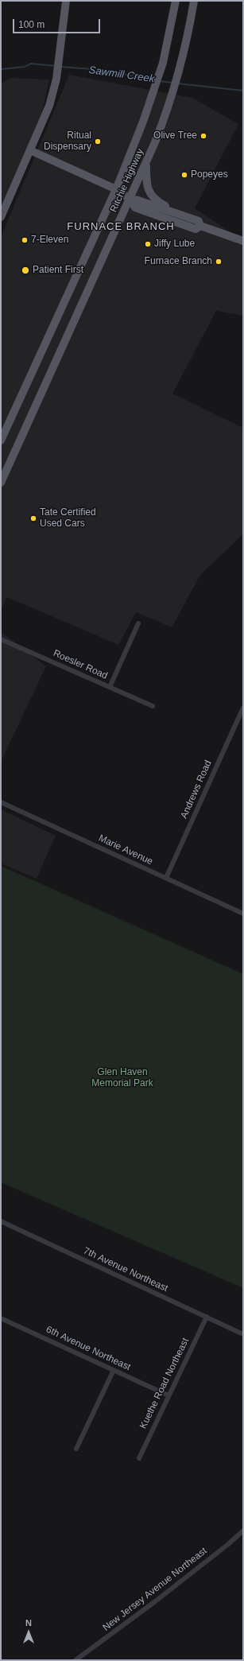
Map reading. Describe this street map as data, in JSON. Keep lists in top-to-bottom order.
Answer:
{
  "streets": {
    "main road": ["Ritchie Highway"],
    "street": [
      "Roesler Road",
      "Andrews Road",
      "Marie Avenue",
      "7th Avenue Northeast",
      "6th Avenue Northeast",
      "Kuethe Road Northeast",
      "New Jersey Avenue Northeast"
    ]
  },
  "crossings": [
    ["Andrews Road", "Marie Avenue"],
    ["7th Avenue Northeast", "Kuethe Road Northeast"],
    ["6th Avenue Northeast", "Kuethe Road Northeast"]
  ],
  "districts": ["FURNACE BRANCH"],
  "water": ["Sawmill Creek"],
  "parks": ["Glen Haven Memorial Park"],
  "places": [
    "Olive Tree",
    "Ritual Dispensary",
    "Popeyes",
    "7-Eleven",
    "Jiffy Lube",
    "Furnace Branch",
    "Patient First",
    "Tate Certified Used Cars"
  ],
  "scale_bar": "100 m",
  "north": "top"
}
